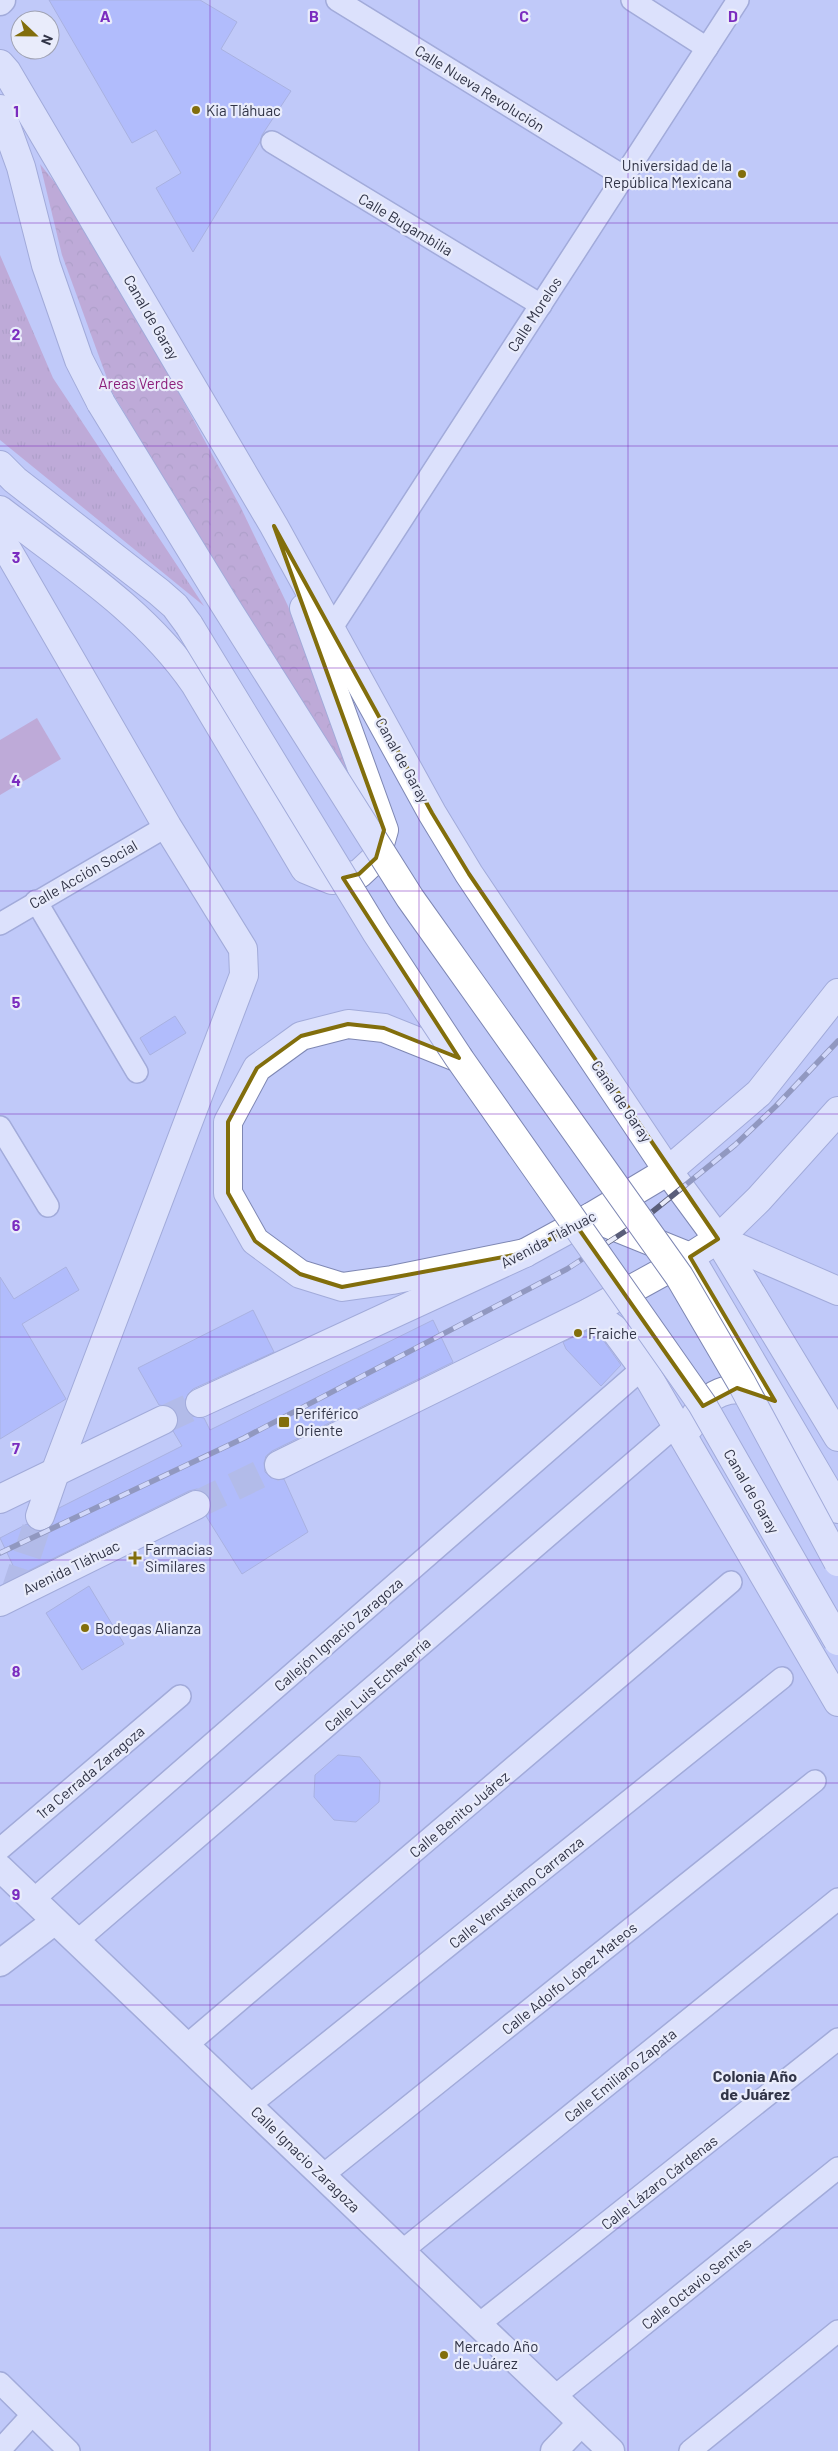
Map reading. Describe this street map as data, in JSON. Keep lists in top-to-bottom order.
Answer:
{
  "streets": {
    "main road": ["Canal de Garay", "Avenida Tláhuac"],
    "street": [
      "Calle Nueva Revolución",
      "Calle Bugambilia",
      "Calle Morelos",
      "Calle Acción Social",
      "Callejón Ignacio Zaragoza",
      "Calle Luis Echeverría",
      "1ra Cerrada Zaragoza",
      "Calle Benito Juárez",
      "Calle Venustiano Carranza",
      "Calle Adolfo López Mateos",
      "Calle Emiliano Zapata",
      "Calle Ignacio Zaragoza",
      "Calle Lázaro Cárdenas",
      "Calle Octavio Senties"
    ]
  },
  "crossings": [
    ["Calle Nueva Revolución", "Calle Morelos"],
    ["Calle Bugambilia", "Calle Morelos"],
    ["Calle Morelos", "Canal de Garay"],
    ["Canal de Garay", "Avenida Tláhuac"],
    ["Callejón Ignacio Zaragoza", "Calle Ignacio Zaragoza"],
    ["Calle Luis Echeverría", "Calle Ignacio Zaragoza"],
    ["Calle Benito Juárez", "Calle Ignacio Zaragoza"],
    ["Calle Venustiano Carranza", "Calle Ignacio Zaragoza"],
    ["Calle Adolfo López Mateos", "Calle Ignacio Zaragoza"],
    ["Calle Emiliano Zapata", "Calle Ignacio Zaragoza"],
    ["Calle Ignacio Zaragoza", "Calle Lázaro Cárdenas"],
    ["Calle Ignacio Zaragoza", "Calle Octavio Senties"]
  ],
  "districts": ["Colonia Año de Juárez"],
  "parks": ["Areas Verdes"],
  "places": {
    "other": [
      "Kia Tláhuac",
      "Universidad de la República Mexicana",
      "Fraiche",
      "Bodegas Alianza",
      "Mercado Año de Juárez"
    ],
    "transit": ["Periférico Oriente"],
    "health": ["Farmacias Similares"]
  },
  "north": "right",
  "grid": {
    "columns": [
      "A",
      "B",
      "C",
      "D"
    ],
    "rows": [
      "1",
      "2",
      "3",
      "4",
      "5",
      "6",
      "7",
      "8",
      "9"
    ]
  }
}
